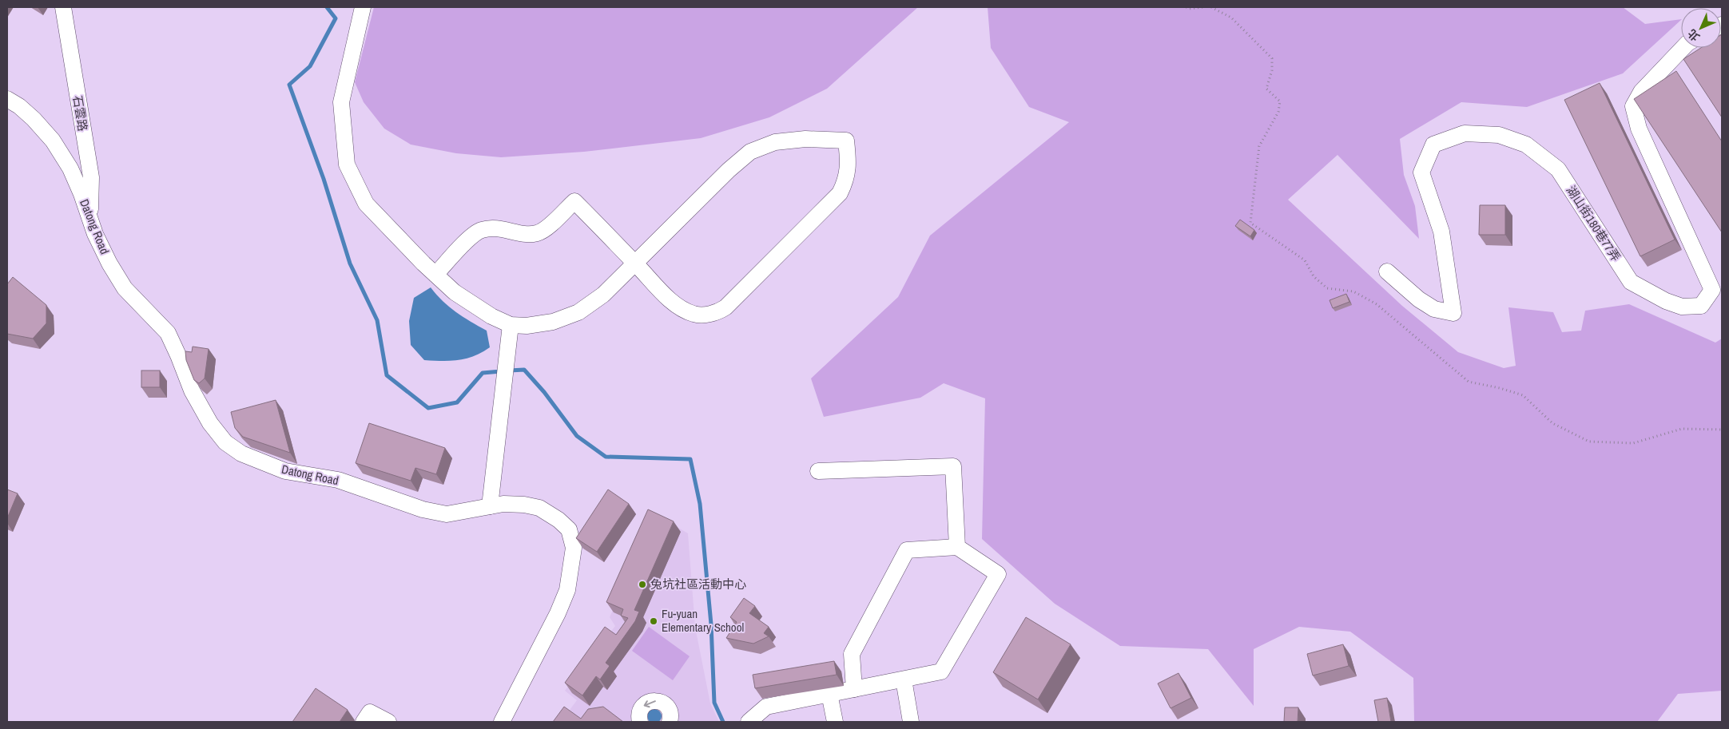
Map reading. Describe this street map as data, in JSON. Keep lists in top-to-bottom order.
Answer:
{
  "streets": {
    "street": ["石雲路", "湖山街180巷77弄", "Datong Road"]
  },
  "crossings": [
    ["石雲路", "Datong Road"]
  ],
  "places": ["兔坑社區活動中心", "Fu-yuan Elementary School"],
  "north": "bottom left"
}
